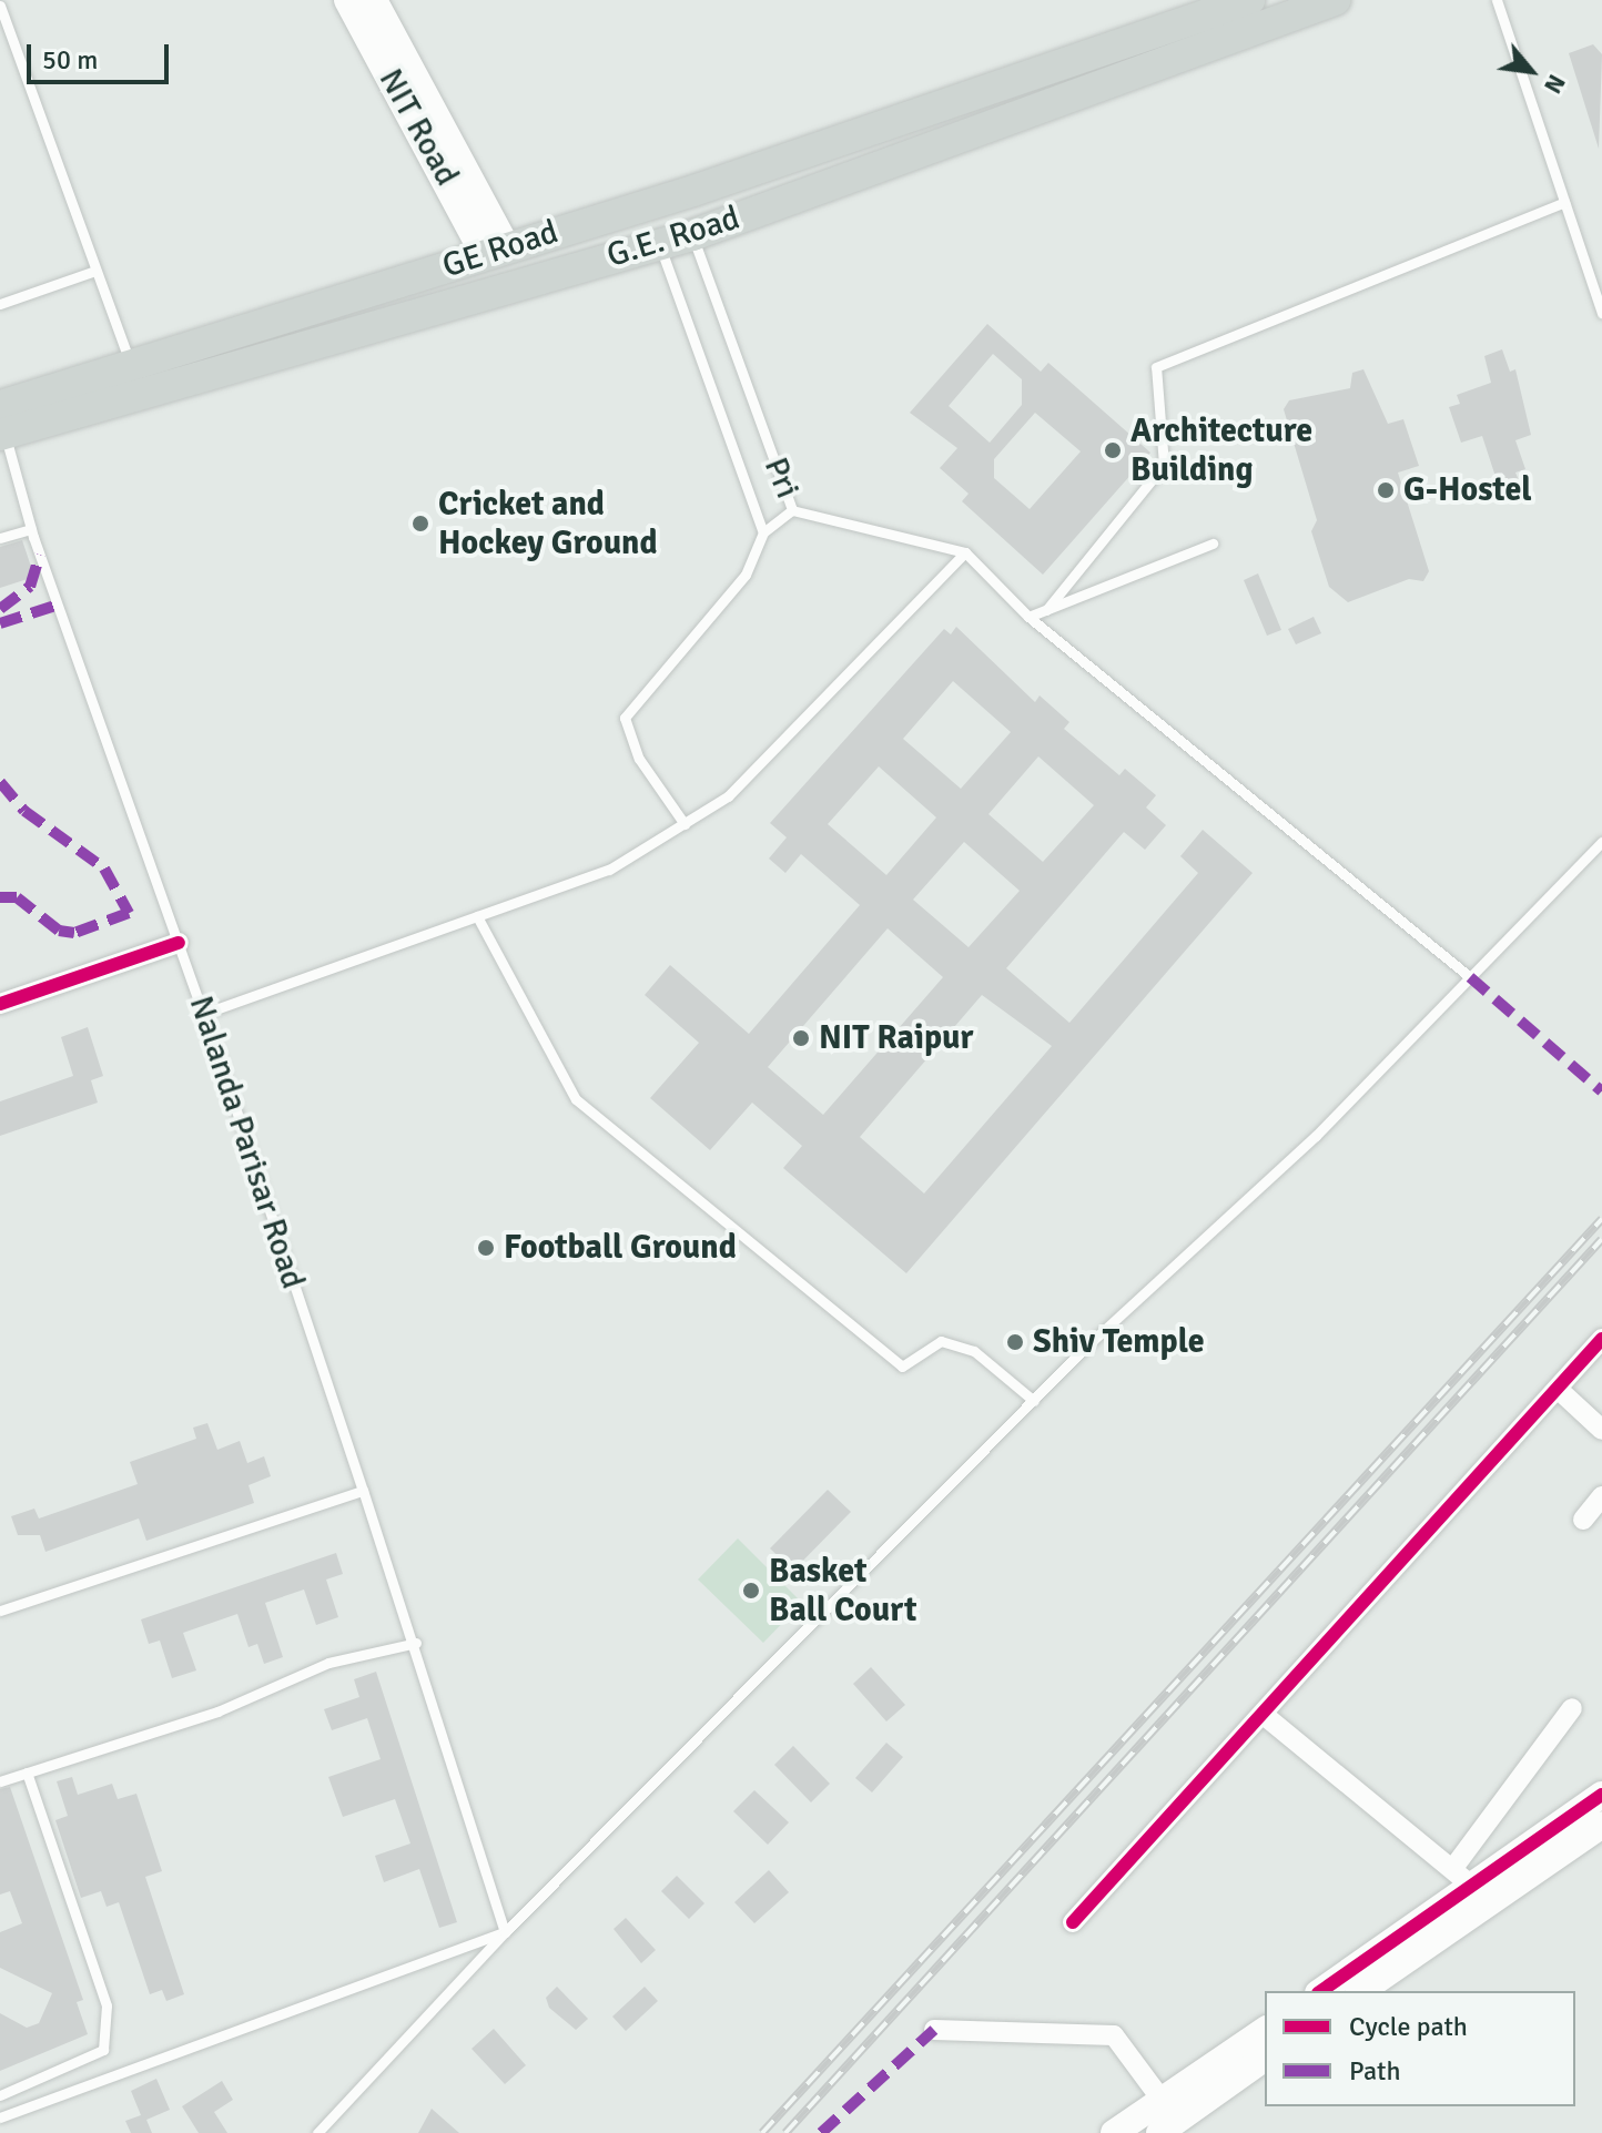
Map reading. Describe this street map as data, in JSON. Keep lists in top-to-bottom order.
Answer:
{
  "streets": {
    "main road": ["G.E. Road", "GE Road"],
    "street": ["NIT Road"],
    "lane": ["Pri", "Nalanda Parisar Road"]
  },
  "crossings": [
    ["NIT Road", "GE Road"],
    ["G.E. Road", "GE Road"],
    ["G.E. Road", "Pri"],
    ["G.E. Road", "Nalanda Parisar Road"],
    ["GE Road", "Nalanda Parisar Road"]
  ],
  "places": [
    "Architecture Building",
    "G-Hostel",
    "Cricket and Hockey Ground",
    "NIT Raipur",
    "Football Ground",
    "Shiv Temple",
    "Basket Ball Court"
  ],
  "legend": ["Cycle path", "Path"],
  "scale_bar": "50 m",
  "north": "bottom right"
}
